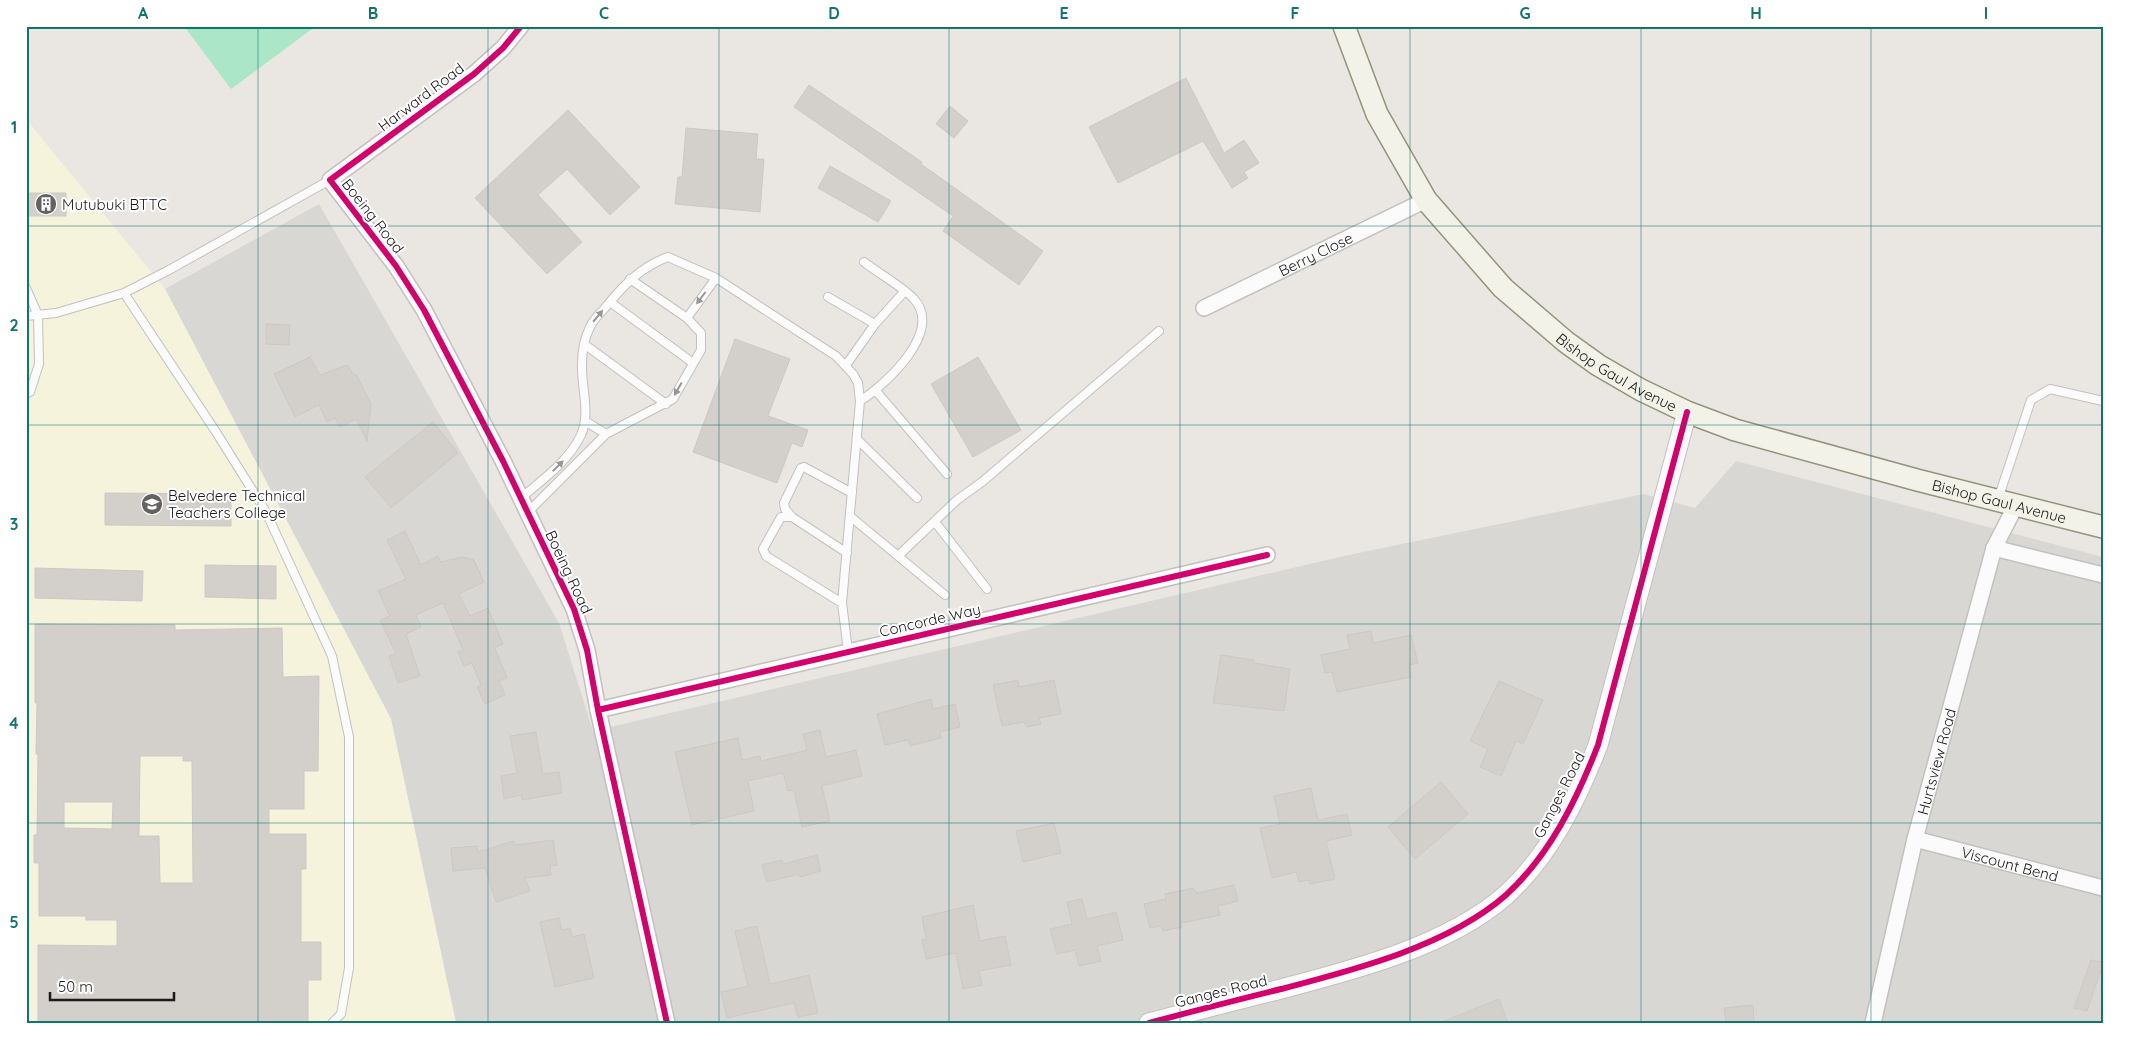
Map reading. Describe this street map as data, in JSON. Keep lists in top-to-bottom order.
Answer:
{
  "streets": {
    "main road": ["Bishop Gaul Avenue"],
    "street": [
      "Harward Road",
      "Boeing Road",
      "Berry Close",
      "Concorde Way",
      "Hurtsview Road",
      "Ganges Road",
      "Viscount Bend"
    ]
  },
  "crossings": [
    ["Harward Road", "Boeing Road"],
    ["Boeing Road", "Concorde Way"],
    ["Berry Close", "Bishop Gaul Avenue"],
    ["Bishop Gaul Avenue", "Hurtsview Road"],
    ["Bishop Gaul Avenue", "Ganges Road"],
    ["Hurtsview Road", "Viscount Bend"]
  ],
  "places": {
    "building": ["Mutubuki BTTC"],
    "school or university": ["Belvedere Technical Teachers College"]
  },
  "scale_bar": "50 m",
  "grid": {
    "columns": [
      "A",
      "B",
      "C",
      "D",
      "E",
      "F",
      "G",
      "H",
      "I"
    ],
    "rows": [
      "1",
      "2",
      "3",
      "4",
      "5"
    ]
  }
}
